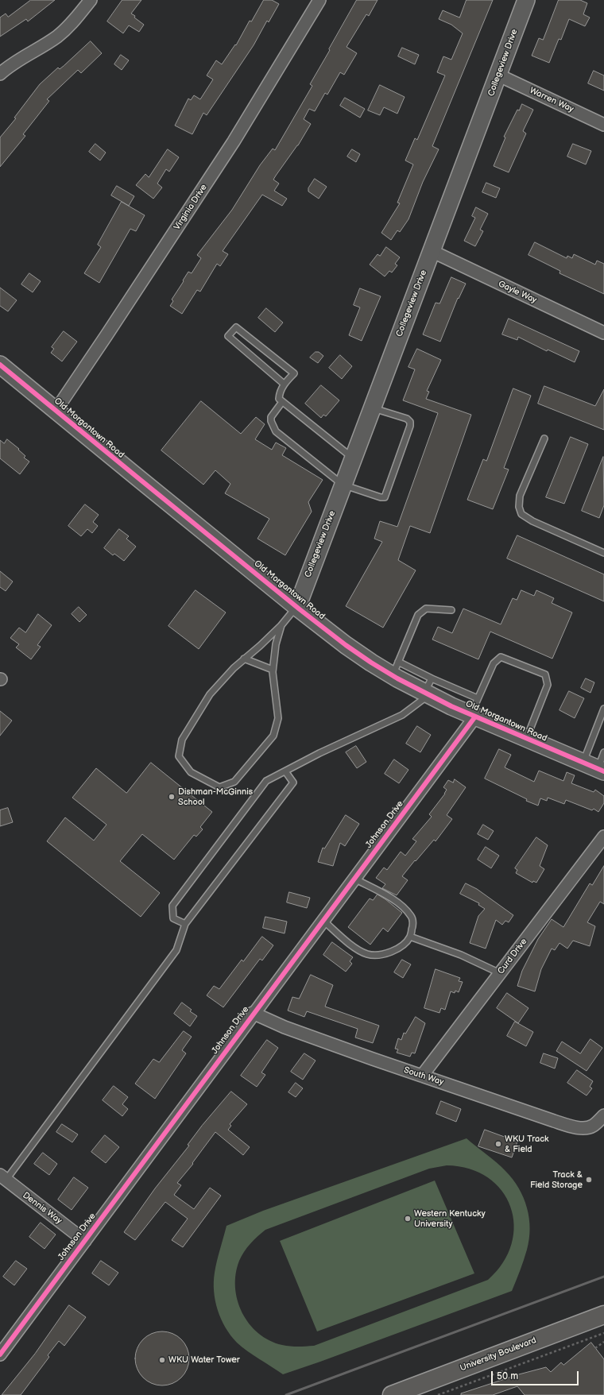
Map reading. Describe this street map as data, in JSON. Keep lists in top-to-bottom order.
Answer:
{
  "streets": {
    "main road": ["University Boulevard"],
    "street": [
      "Collegeview Drive",
      "Warren Way",
      "Virginia Drive",
      "Gayle Way",
      "Old Morgantown Road",
      "Johnson Drive",
      "Curd Drive",
      "South Way",
      "Dennis Way"
    ]
  },
  "crossings": [
    ["Collegeview Drive", "Warren Way"],
    ["Collegeview Drive", "Gayle Way"],
    ["Collegeview Drive", "Old Morgantown Road"],
    ["Virginia Drive", "Old Morgantown Road"],
    ["Old Morgantown Road", "Johnson Drive"],
    ["Johnson Drive", "South Way"],
    ["Johnson Drive", "Dennis Way"],
    ["Curd Drive", "South Way"]
  ],
  "places": [
    "Dishman-McGinnis School",
    "WKU Track & Field",
    "Track & Field Storage",
    "Western Kentucky University",
    "WKU Water Tower"
  ],
  "scale_bar": "50 m"
}
